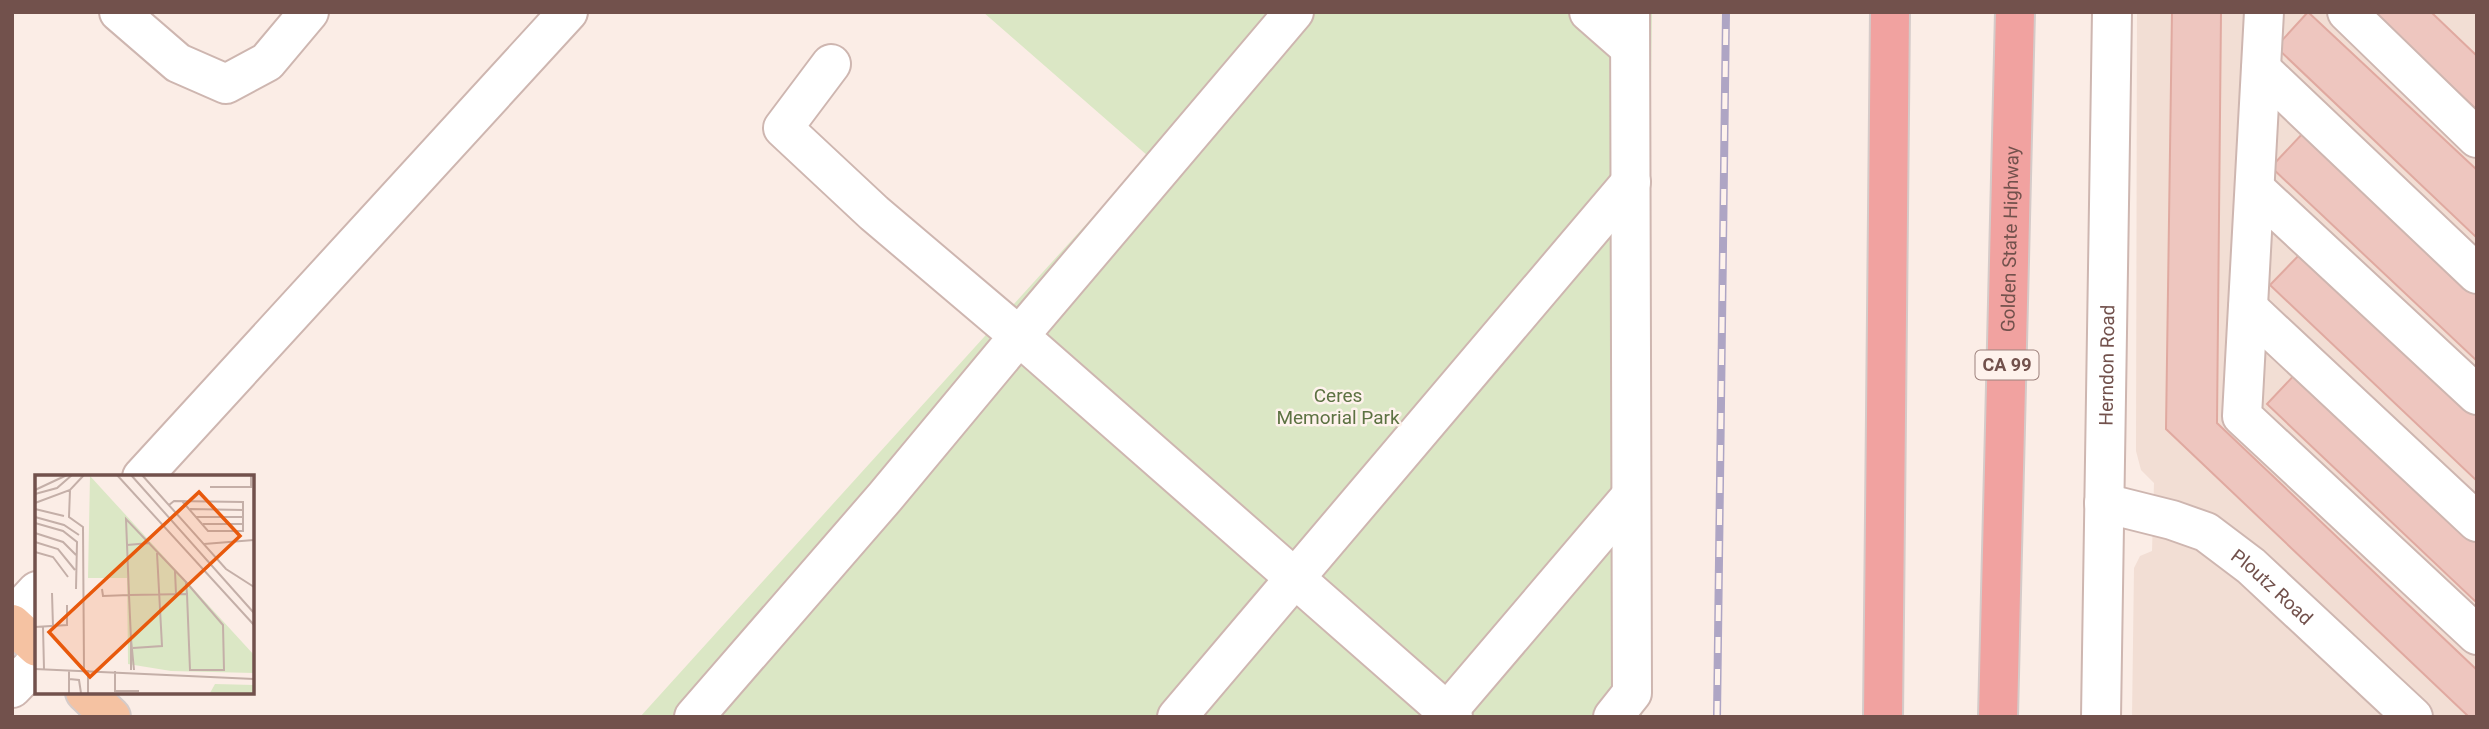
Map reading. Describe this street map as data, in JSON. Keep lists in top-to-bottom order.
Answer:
{
  "streets": {
    "highway": ["Golden State Highway", "CA 99"],
    "street": ["Herndon Road", "Ploutz Road"]
  },
  "crossings": [
    ["Herndon Road", "Ploutz Road"]
  ],
  "parks": ["Ceres Memorial Park"]
}
